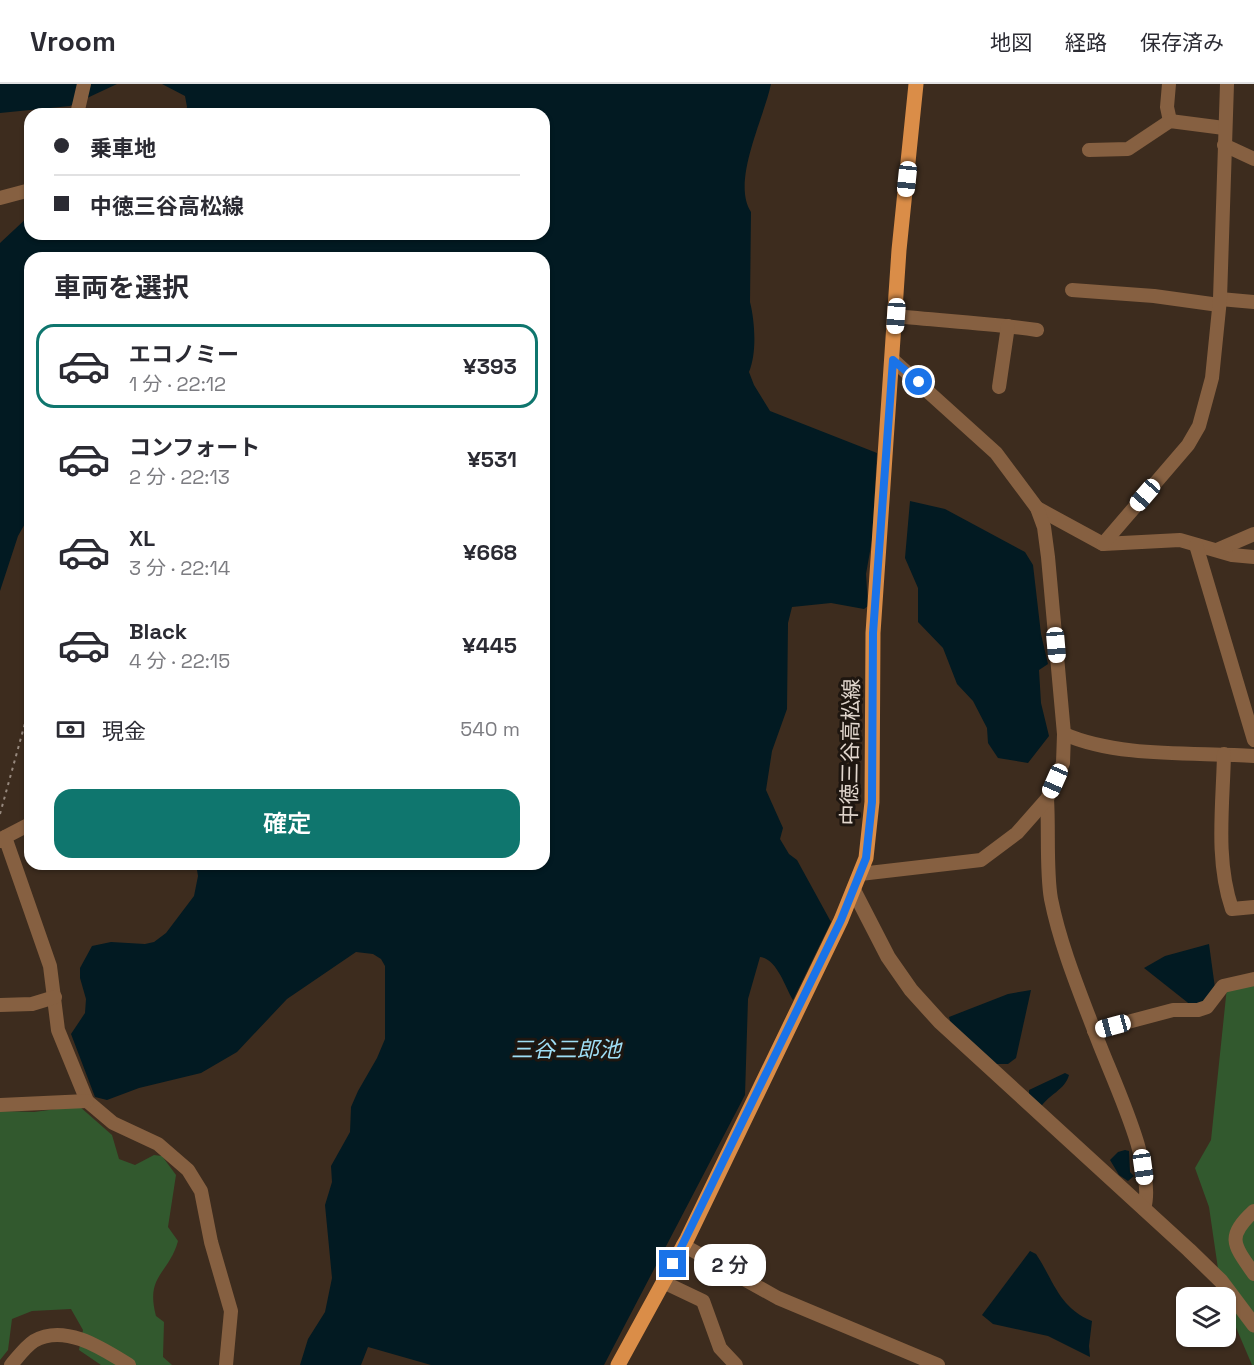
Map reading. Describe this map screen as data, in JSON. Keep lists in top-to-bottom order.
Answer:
{
  "streets": {
    "main road": ["中徳三谷高松線"]
  },
  "water": ["三谷三郎池"],
  "page": {
    "header": "Vroom",
    "nav": ["地図", "経路", "保存済み"],
    "banner": ["乗車地", "中徳三谷高松線"],
    "heading": "車両を選択",
    "list": [
      {
        "name": "エコノミー",
        "note": "1 分 · 22:12",
        "value": "¥393"
      },
      {
        "name": "コンフォート",
        "note": "2 分 · 22:13",
        "value": "¥531"
      },
      {
        "name": "XL",
        "note": "3 分 · 22:14",
        "value": "¥668"
      },
      {
        "name": "Black",
        "note": "4 分 · 22:15",
        "value": "¥445"
      }
    ],
    "pay": ["現金", "540 m"],
    "buttons": "確定",
    "bubble": "2 分"
  }
}
